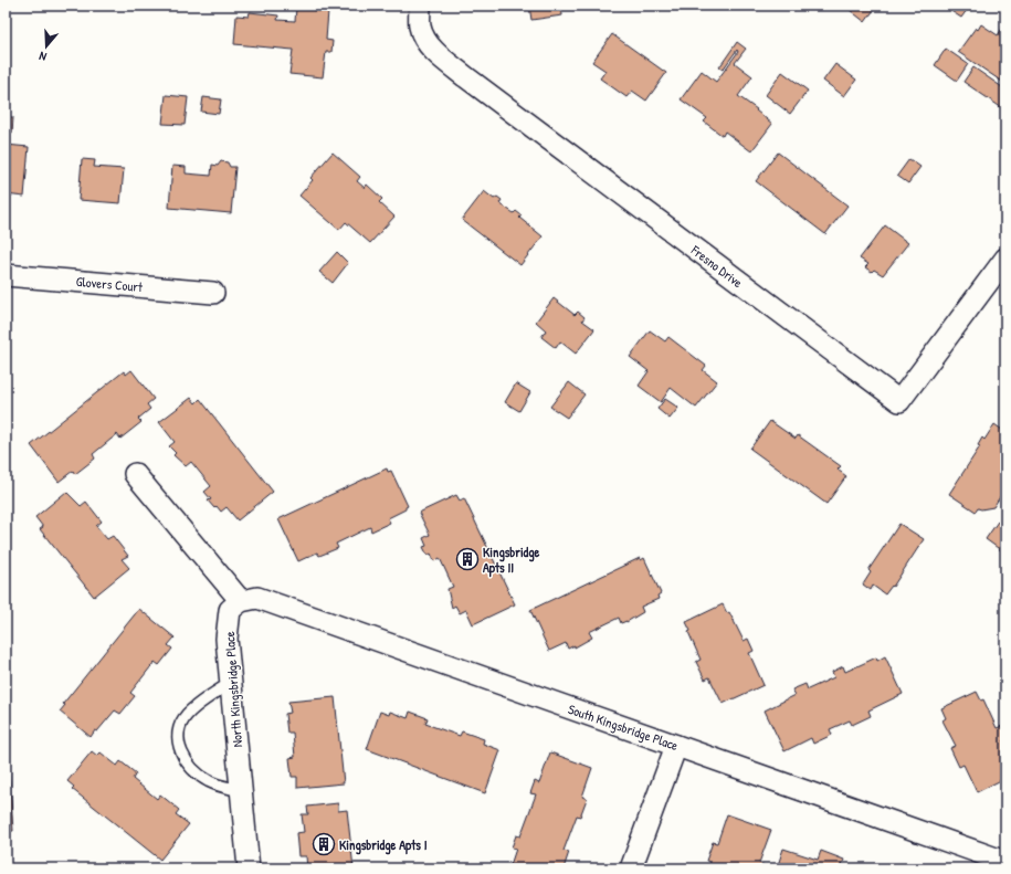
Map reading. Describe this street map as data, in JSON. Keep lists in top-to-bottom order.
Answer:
{
  "streets": {
    "street": [
      "Fresno Drive",
      "Glovers Court",
      "North Kingsbridge Place",
      "South Kingsbridge Place"
    ]
  },
  "crossings": [
    ["North Kingsbridge Place", "South Kingsbridge Place"]
  ],
  "places": {
    "building": ["Kingsbridge Apts II", "Kingsbridge Apts I"]
  },
  "north": "bottom"
}
